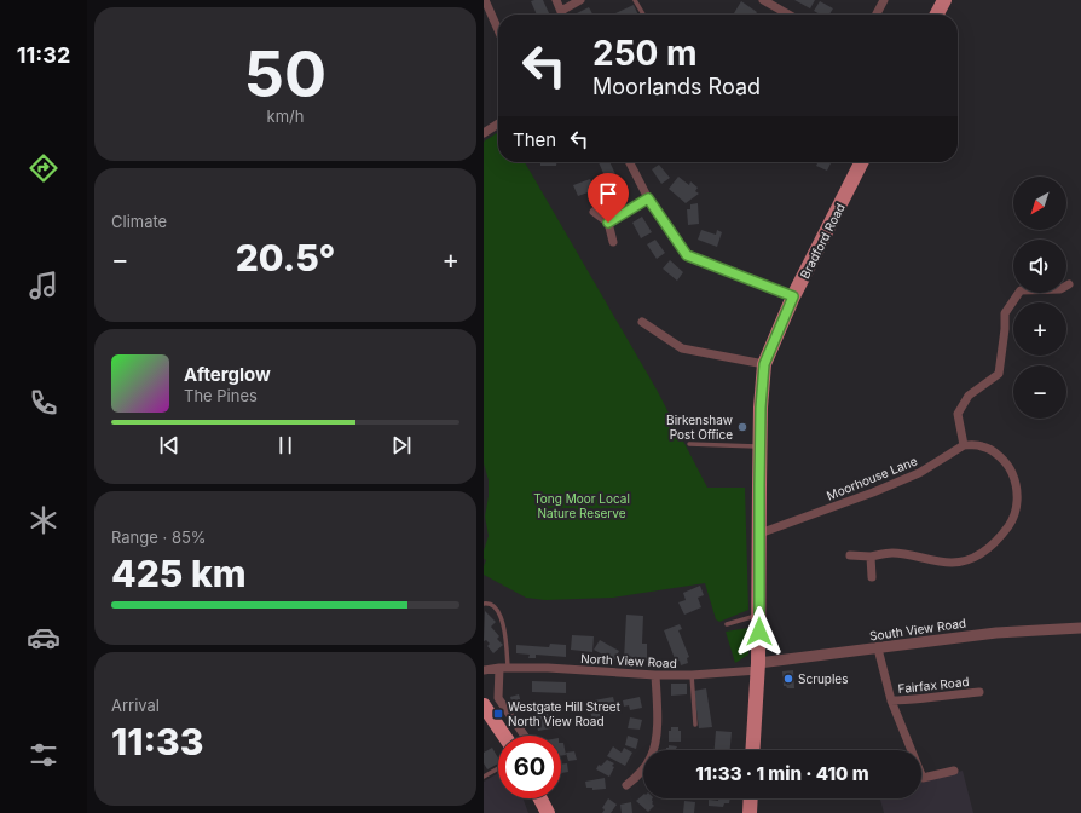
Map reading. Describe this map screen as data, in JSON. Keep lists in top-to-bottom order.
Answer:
{
  "streets": {
    "main road": ["Bradford Road"],
    "street": [
      "Moorhouse Lane",
      "South View Road",
      "North View Road",
      "Fairfax Road"
    ]
  },
  "crossings": [
    ["Bradford Road", "Moorhouse Lane"],
    ["Bradford Road", "South View Road"],
    ["Bradford Road", "North View Road"],
    ["South View Road", "North View Road"]
  ],
  "parks": ["Tong Moor Local Nature Reserve"],
  "places": {
    "other": ["Birkenshaw Post Office", "Scruples"],
    "transit": ["Westgate Hill Street North View Road"]
  },
  "north": "bottom left",
  "page": {
    "tabs": "11:32",
    "tile": [
      ["50", "km/h"],
      "Climate",
      ["Range · 85%", "425 km"],
      ["Arrival", "11:33"]
    ],
    "turn": ["250 m", "Moorlands Road"],
    "then": "Then",
    "map_buttons": ["+", "−"],
    "heat": ["−", "20.5°", "+"],
    "song": ["Afterglow", "The Pines"],
    "limit": "60",
    "trip": "11:33 · 1 min · 410 m"
  }
}
